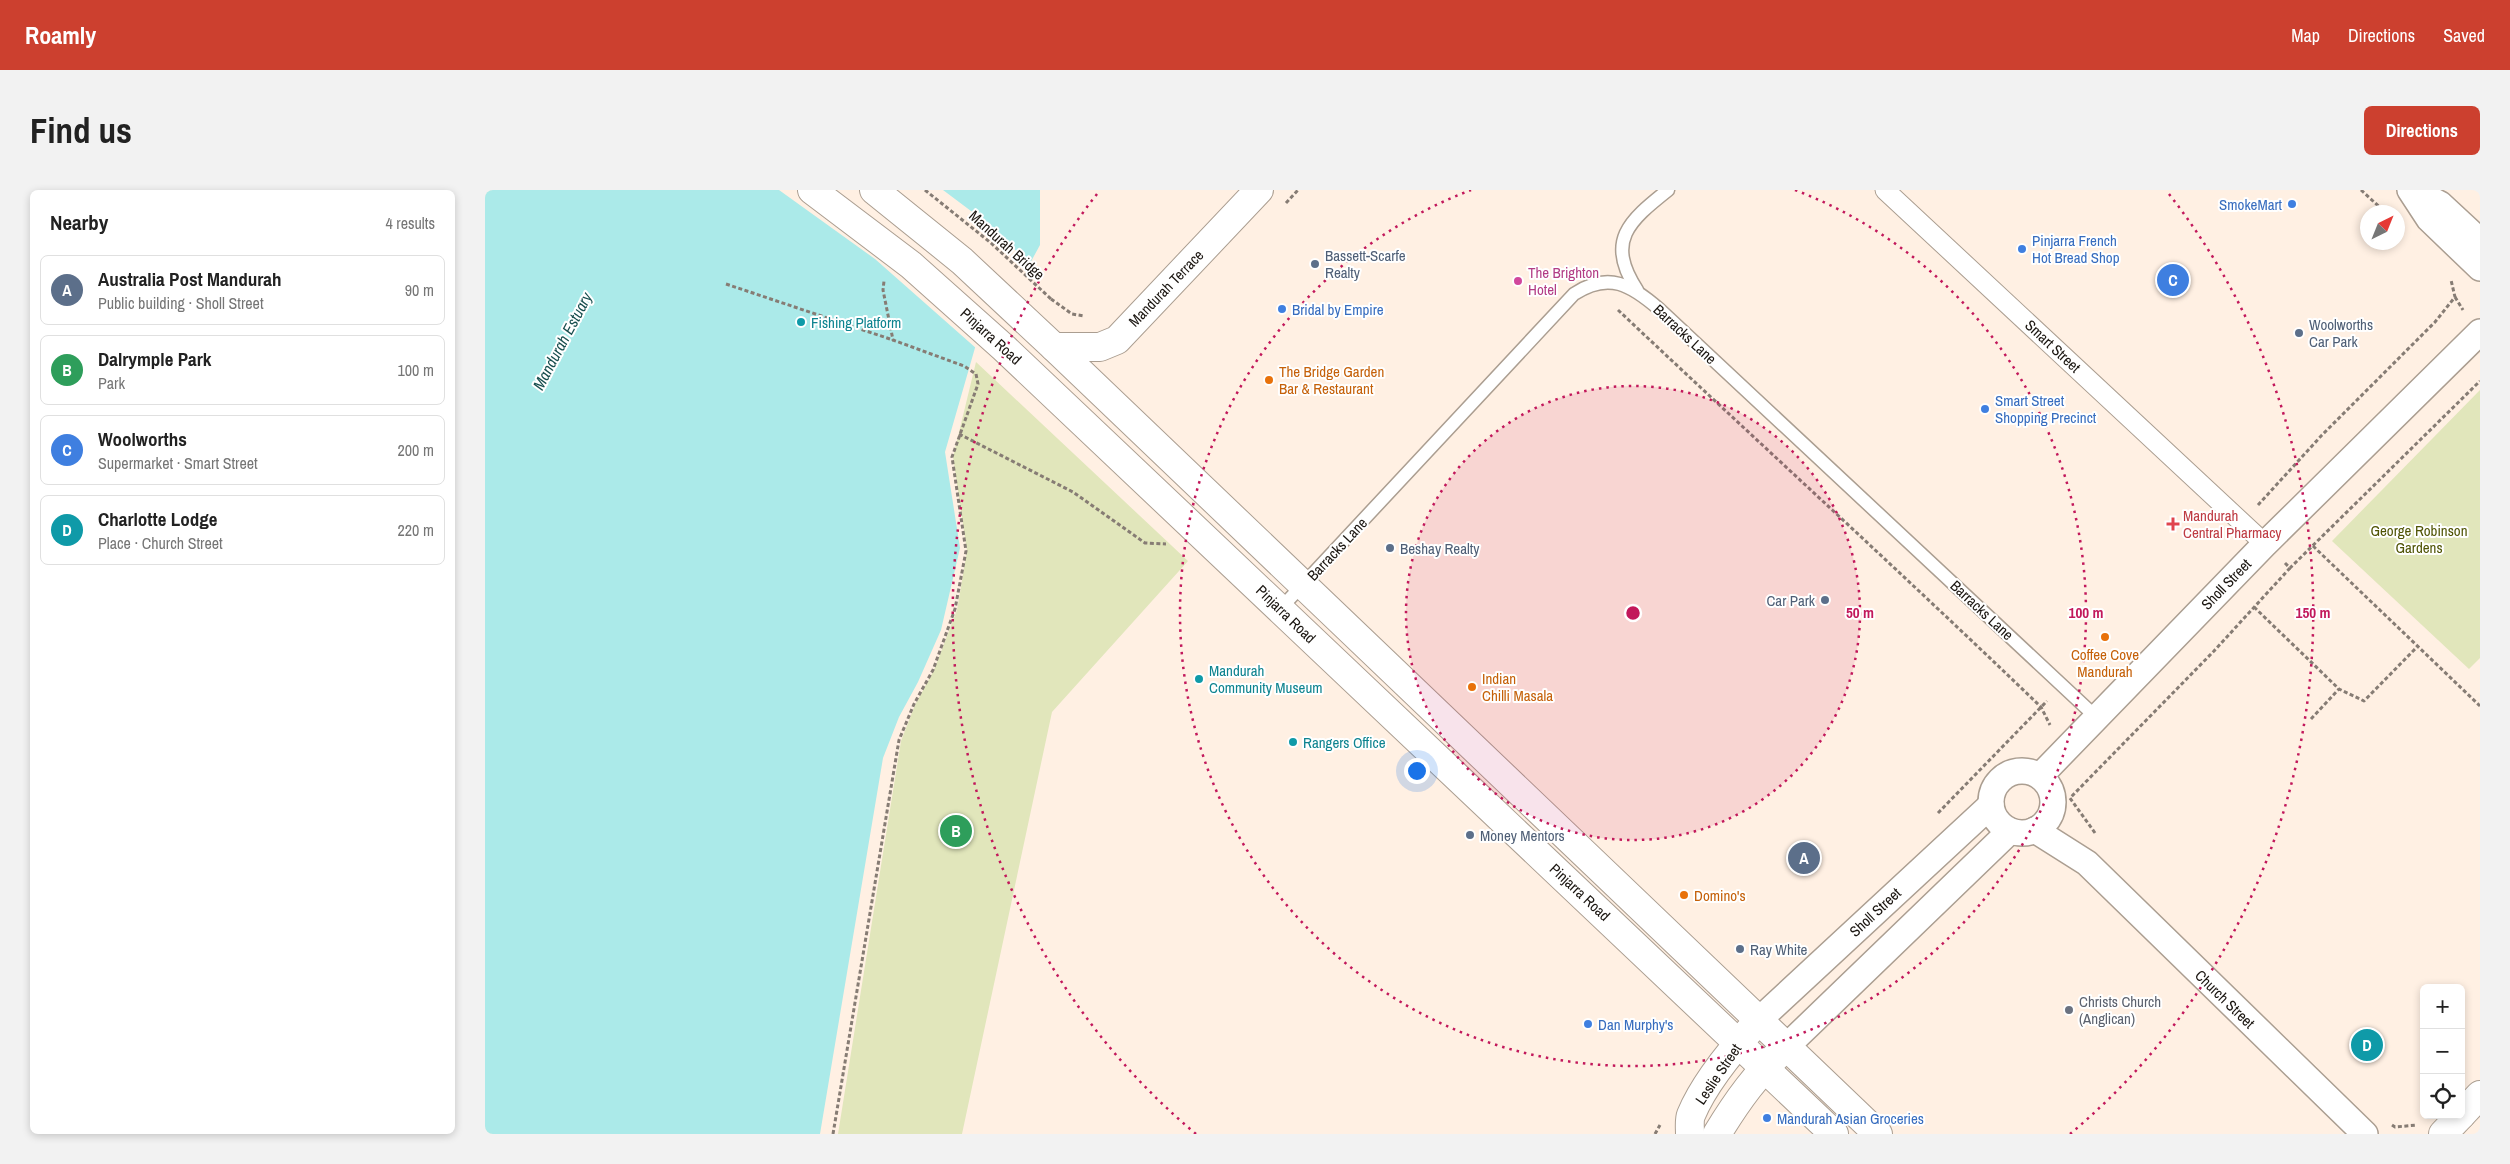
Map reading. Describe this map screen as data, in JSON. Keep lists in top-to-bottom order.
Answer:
{
  "streets": {
    "main road": ["Mandurah Terrace", "Pinjarra Road", "Leslie Street"],
    "street": ["Smart Street", "Sholl Street", "Church Street"],
    "lane": ["Barracks Lane"],
    "path": ["Mandurah Bridge"]
  },
  "crossings": [
    ["Mandurah Terrace", "Pinjarra Road"],
    ["Barracks Lane", "Pinjarra Road"],
    ["Barracks Lane", "Sholl Street"],
    ["Pinjarra Road", "Sholl Street"],
    ["Pinjarra Road", "Leslie Street"],
    ["Smart Street", "Sholl Street"],
    ["Sholl Street", "Church Street"],
    ["Sholl Street", "Leslie Street"]
  ],
  "water": ["Mandurah Estuary"],
  "parks": ["George Robinson Gardens"],
  "places": {
    "other": [
      "SmokeMart",
      "Pinjarra French Hot Bread Shop",
      "Bassett-Scarfe Realty",
      "The Brighton Hotel",
      "Bridal by Empire",
      "Fishing Platform",
      "Woolworths Car Park",
      "The Bridge Garden Bar & Restaurant",
      "Smart Street Shopping Precinct",
      "Beshay Realty",
      "Car Park",
      "Coffee Cove Mandurah",
      "Mandurah Community Museum",
      "Indian Chilli Masala",
      "Rangers Office",
      "Money Mentors",
      "Domino's",
      "Ray White",
      "Christs Church (Anglican)",
      "Dan Murphy's",
      "Mandurah Asian Groceries"
    ],
    "health": ["Mandurah Central Pharmacy"]
  },
  "north": "top right",
  "page": {
    "header": "Roamly",
    "nav": ["Map", "Directions", "Saved"],
    "buttons": "Directions",
    "title": "Find us",
    "heading": ["Nearby", "4 results"],
    "list": [
      {
        "mark": "A",
        "name": "Australia Post Mandurah",
        "note": "Public building · Sholl Street",
        "value": "90 m"
      },
      {
        "mark": "B",
        "name": "Dalrymple Park",
        "note": "Park",
        "value": "100 m"
      },
      {
        "mark": "C",
        "name": "Woolworths",
        "note": "Supermarket · Smart Street",
        "value": "200 m"
      },
      {
        "mark": "D",
        "name": "Charlotte Lodge",
        "note": "Place · Church Street",
        "value": "220 m"
      }
    ],
    "pins": [
      "C",
      "B",
      "A",
      "D"
    ],
    "map_buttons": ["+", "−"]
  },
  "rings": ["50 m", "100 m", "150 m"]
}
